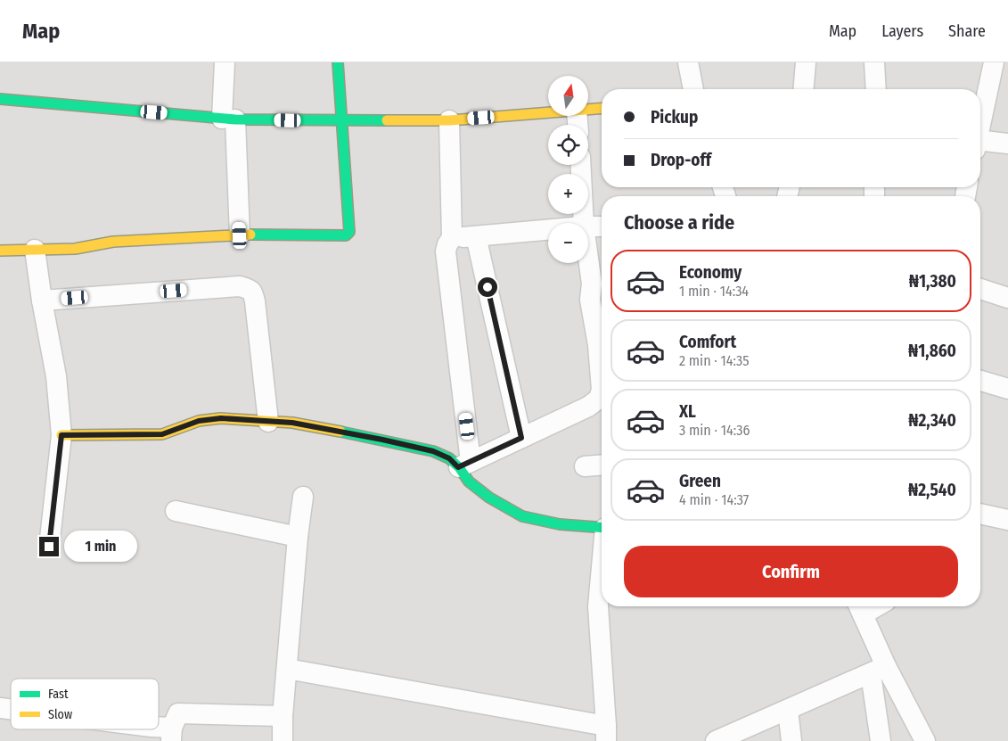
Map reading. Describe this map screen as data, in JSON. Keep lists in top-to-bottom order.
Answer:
{
  "legend": ["Fast", "Slow"],
  "north": "top",
  "page": {
    "header": "Map",
    "nav": ["Map", "Layers", "Share"],
    "map_buttons": ["+", "−"],
    "banner": ["Pickup", "Drop-off"],
    "heading": "Choose a ride",
    "list": [
      {
        "name": "Economy",
        "note": "1 min · 14:34",
        "value": "₦1,380"
      },
      {
        "name": "Comfort",
        "note": "2 min · 14:35",
        "value": "₦1,860"
      },
      {
        "name": "XL",
        "note": "3 min · 14:36",
        "value": "₦2,340"
      },
      {
        "name": "Green",
        "note": "4 min · 14:37",
        "value": "₦2,540"
      }
    ],
    "bubble": "1 min",
    "buttons": "Confirm"
  }
}
